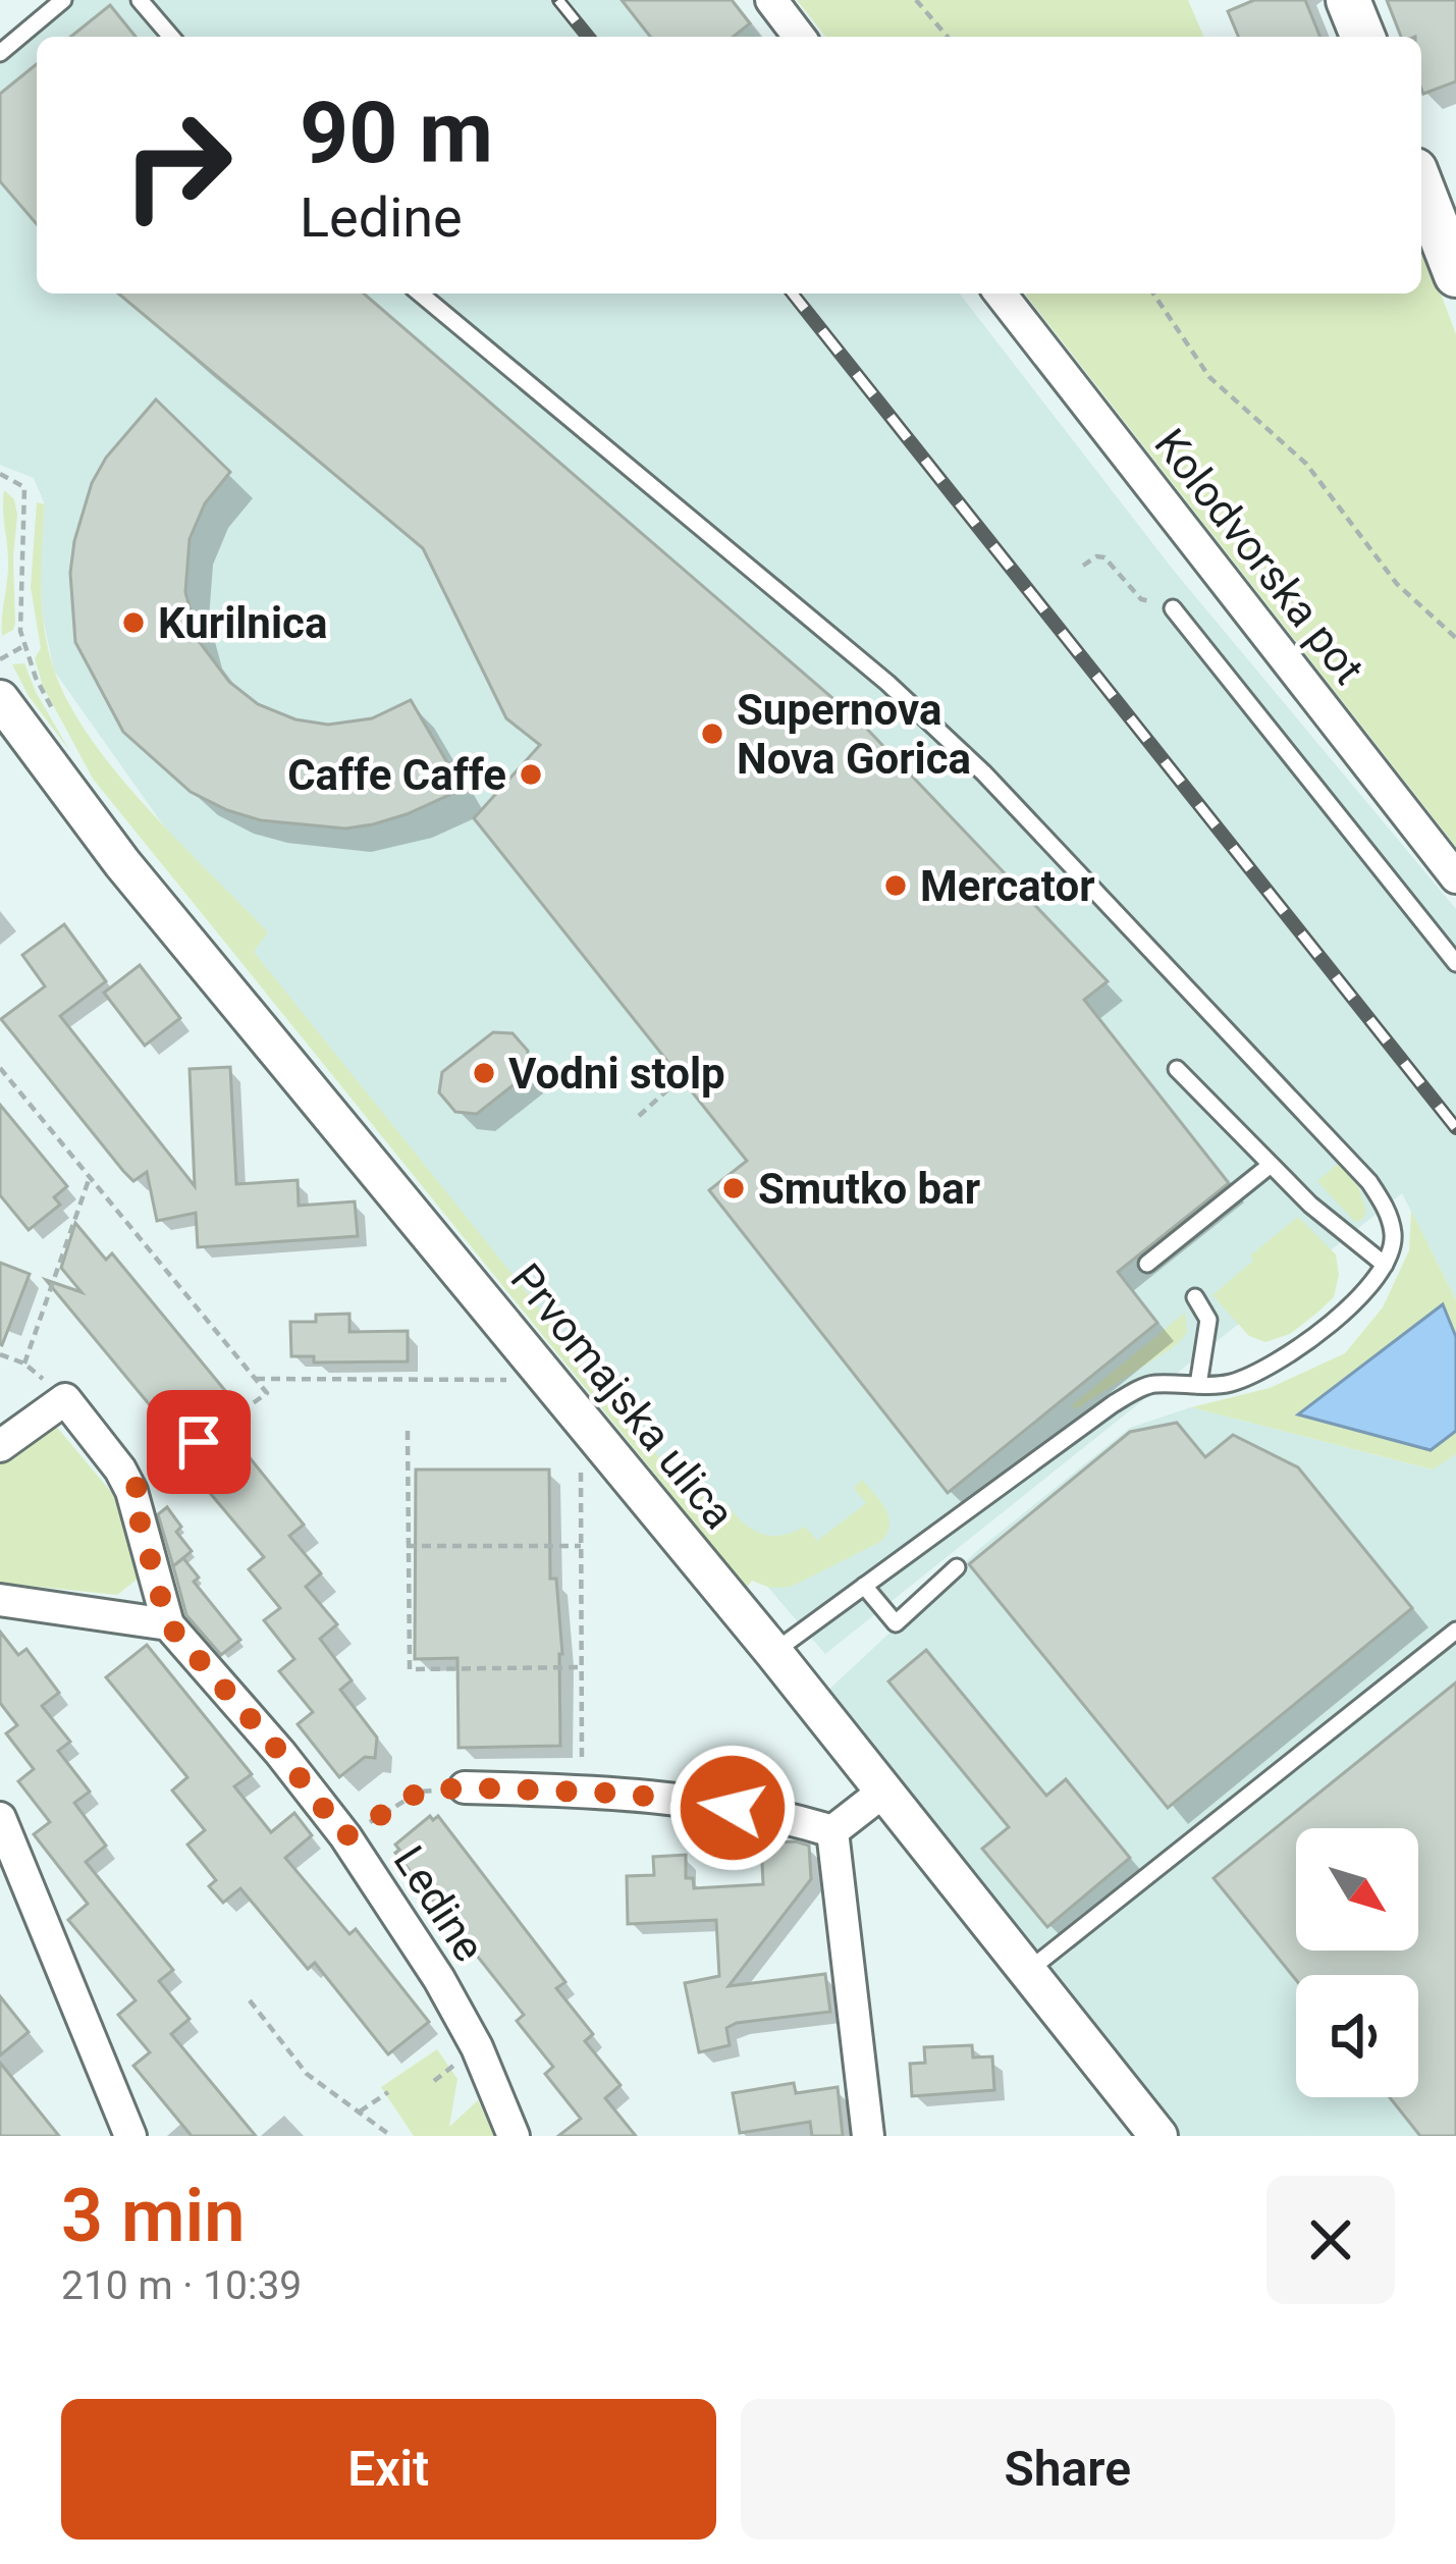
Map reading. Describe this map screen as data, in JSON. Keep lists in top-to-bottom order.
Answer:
{
  "streets": {
    "street": ["Kolodvorska pot", "Prvomajska ulica", "Ledine"]
  },
  "places": [
    "Kurilnica",
    "Supernova Nova Gorica",
    "Caffe Caffe",
    "Mercator",
    "Vodni stolp",
    "Smutko bar"
  ],
  "north": "bottom right",
  "page": {
    "turn": ["90 m", "Ledine"],
    "heading": ["3 min", "210 m · 10:39"],
    "buttons": ["Exit", "Share"]
  }
}
